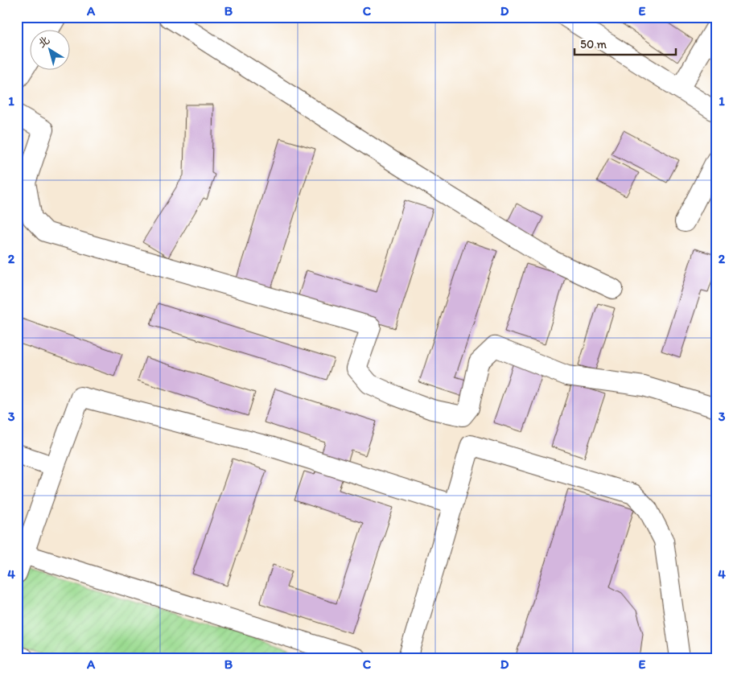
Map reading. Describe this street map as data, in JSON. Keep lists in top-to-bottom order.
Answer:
{
  "scale_bar": "50 m",
  "north": "top left",
  "grid": {
    "columns": [
      "A",
      "B",
      "C",
      "D",
      "E"
    ],
    "rows": [
      "1",
      "2",
      "3",
      "4"
    ]
  }
}
